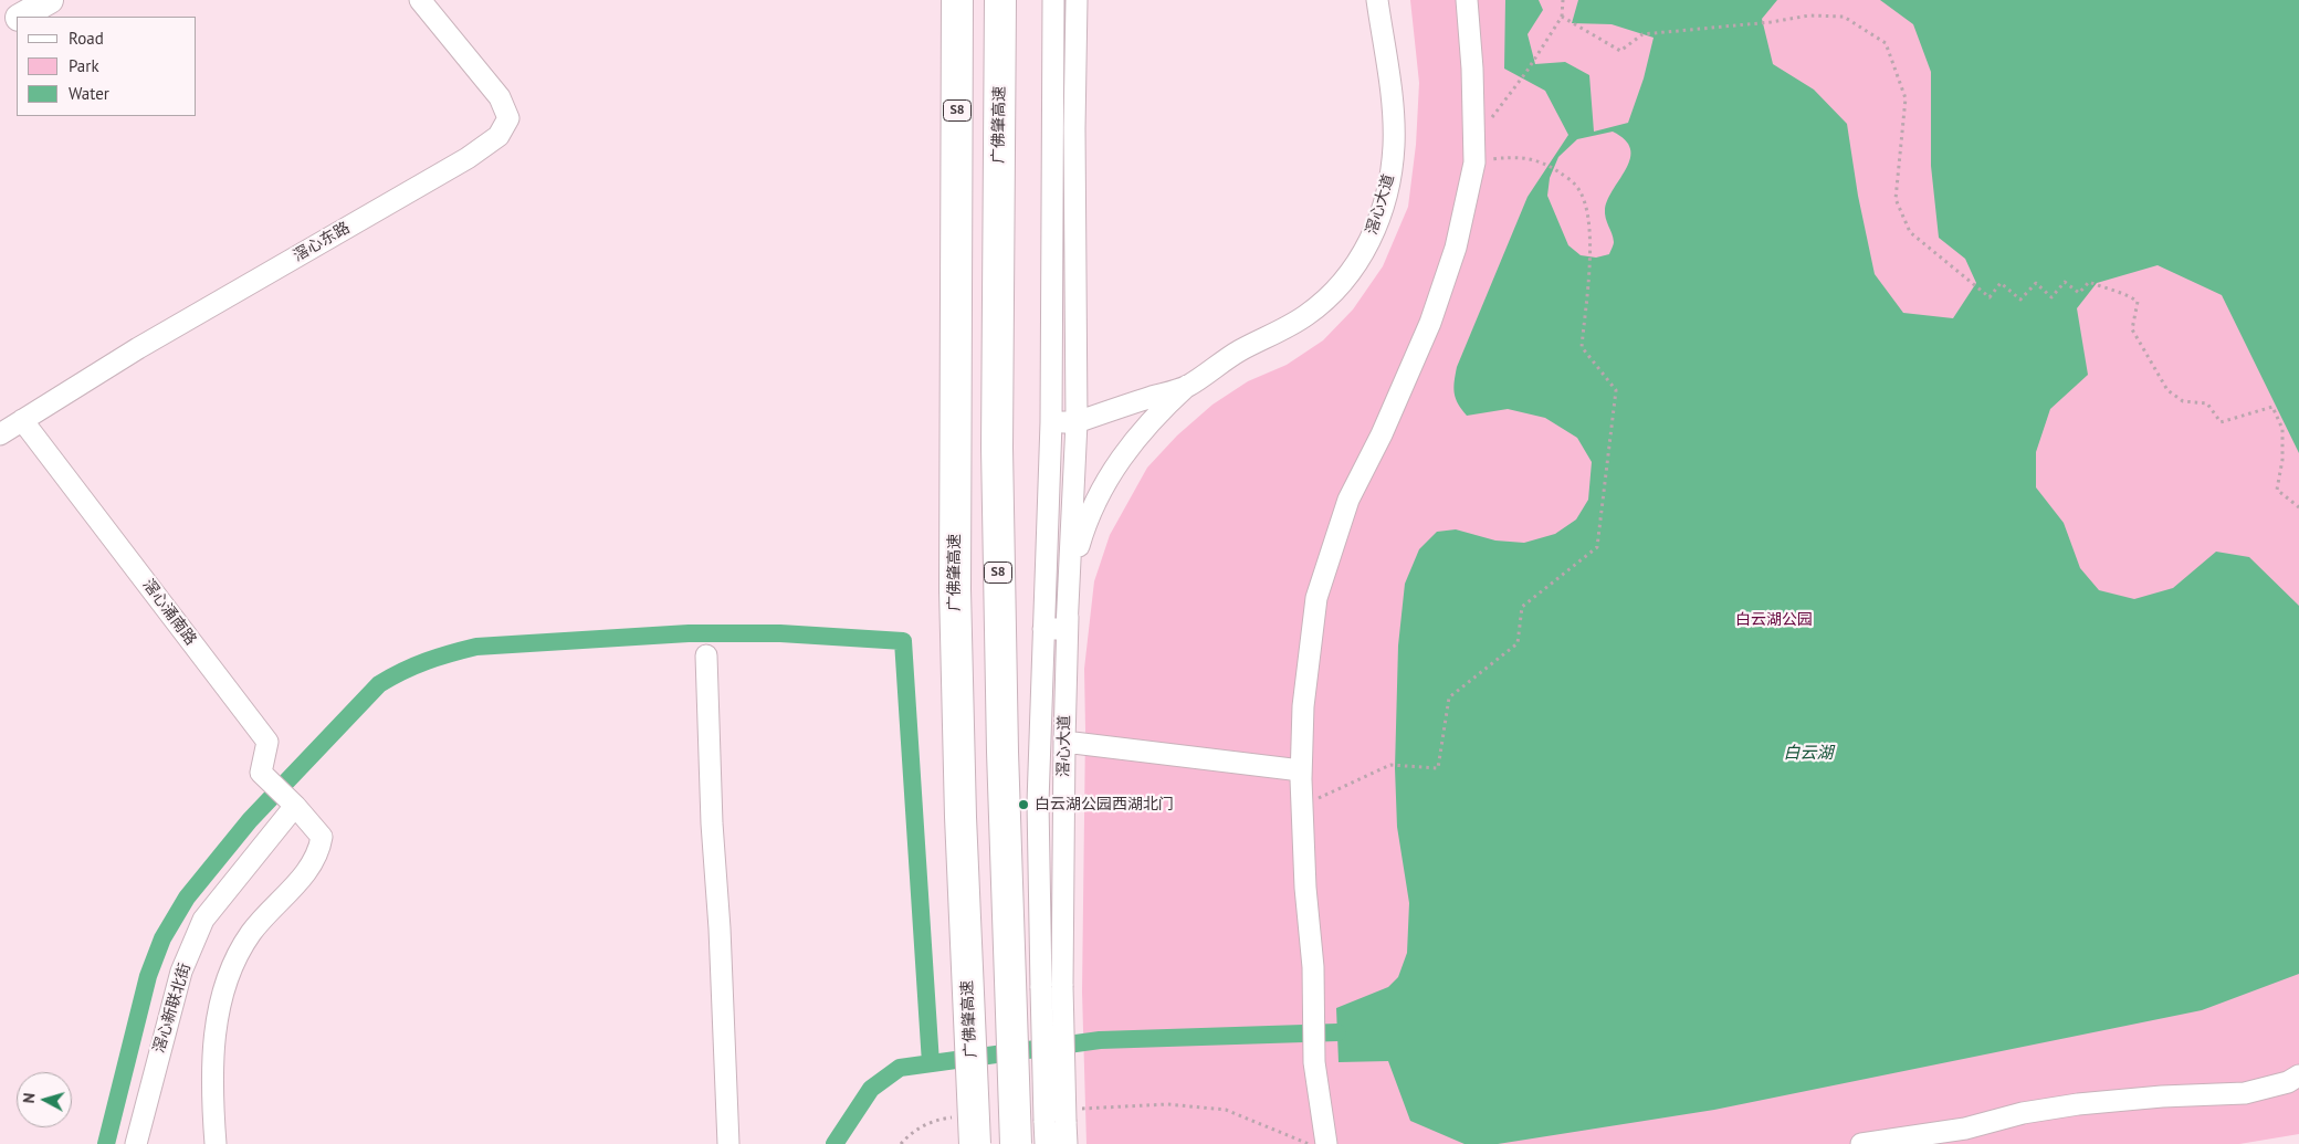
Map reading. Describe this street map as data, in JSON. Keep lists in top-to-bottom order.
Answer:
{
  "streets": {
    "highway": ["S8", "广佛肇高速"],
    "street": [
      "滘心大道",
      "滘心东路",
      "滘心涌南路",
      "滘心新联北街"
    ]
  },
  "crossings": [
    ["滘心东路", "滘心涌南路"],
    ["滘心涌南路", "滘心新联北街"]
  ],
  "water": ["白云湖"],
  "parks": ["白云湖公园"],
  "places": ["白云湖公园西湖北门"],
  "legend": ["Road", "Park", "Water"],
  "north": "left"
}
